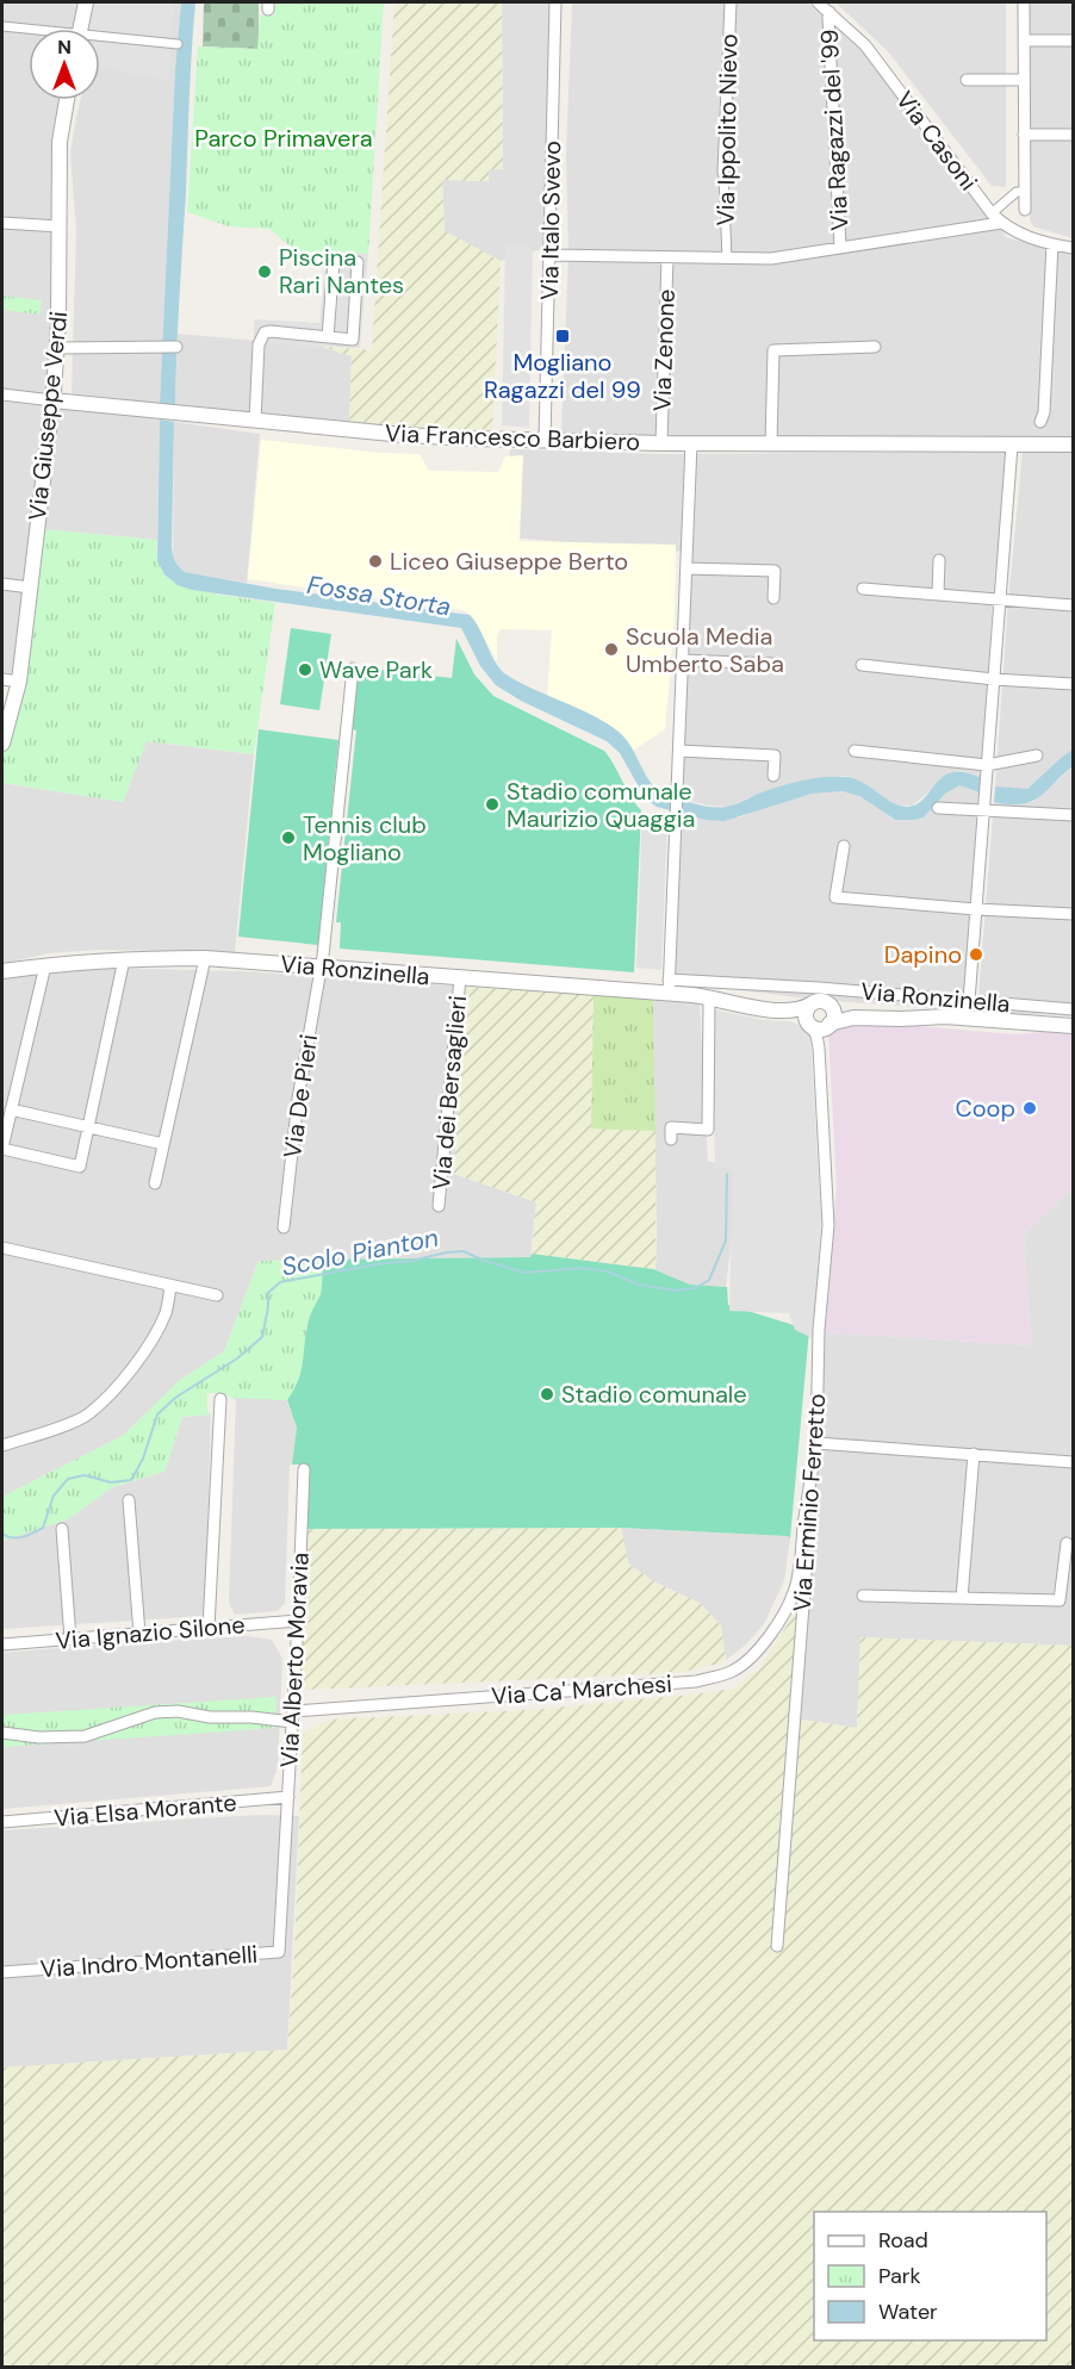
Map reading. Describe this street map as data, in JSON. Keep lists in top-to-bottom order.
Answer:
{
  "streets": {
    "street": [
      "Via Ippolito Nievo",
      "Via Ragazzi del '99",
      "Via Casoni",
      "Via Italo Svevo",
      "Via Zenone",
      "Via Giuseppe Verdi",
      "Via Francesco Barbiero",
      "Via Ronzinella",
      "Via dei Bersaglieri",
      "Via De Pieri",
      "Via Erminio Ferretto",
      "Via Ignazio Silone",
      "Via Alberto Moravia",
      "Via Ca' Marchesi",
      "Via Elsa Morante",
      "Via Indro Montanelli"
    ]
  },
  "crossings": [
    ["Via Ippolito Nievo", "Via Ragazzi del '99"],
    ["Via Ragazzi del '99", "Via Casoni"],
    ["Via Ragazzi del '99", "Via Italo Svevo"],
    ["Via Ragazzi del '99", "Via Zenone"],
    ["Via Italo Svevo", "Via Francesco Barbiero"],
    ["Via Zenone", "Via Francesco Barbiero"],
    ["Via Giuseppe Verdi", "Via Francesco Barbiero"],
    ["Via Ronzinella", "Via dei Bersaglieri"],
    ["Via Ronzinella", "Via De Pieri"],
    ["Via Ronzinella", "Via Erminio Ferretto"],
    ["Via Erminio Ferretto", "Via Ca' Marchesi"],
    ["Via Ignazio Silone", "Via Alberto Moravia"],
    ["Via Alberto Moravia", "Via Ca' Marchesi"],
    ["Via Alberto Moravia", "Via Elsa Morante"],
    ["Via Alberto Moravia", "Via Indro Montanelli"]
  ],
  "water": ["Fossa Storta", "Scolo Pianton"],
  "parks": ["Parco Primavera"],
  "places": {
    "other": [
      "Piscina Rari Nantes",
      "Liceo Giuseppe Berto",
      "Scuola Media Umberto Saba",
      "Wave Park",
      "Stadio comunale Maurizio Quaggia",
      "Tennis club Mogliano",
      "Dapino",
      "Coop",
      "Stadio comunale"
    ],
    "transit": ["Mogliano Ragazzi del 99"]
  },
  "legend": ["Road", "Park", "Water"],
  "north": "top"
}
